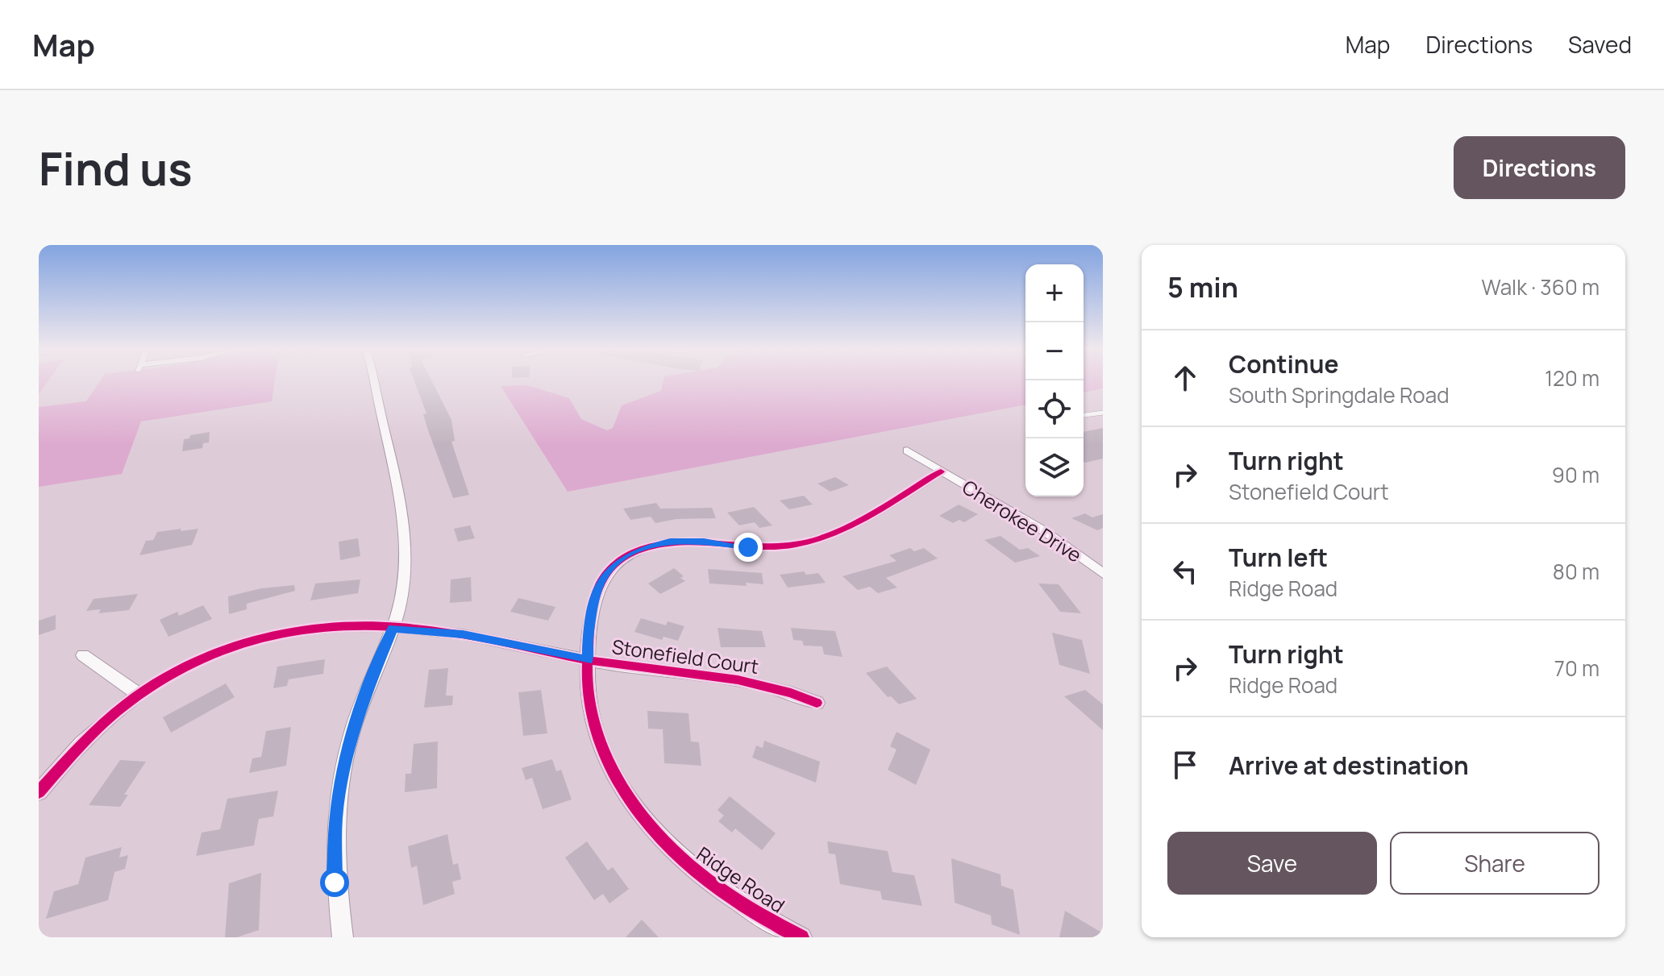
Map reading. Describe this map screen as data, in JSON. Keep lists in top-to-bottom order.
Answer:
{
  "streets": {
    "street": ["Cherokee Drive", "Stonefield Court", "Ridge Road"]
  },
  "crossings": [
    ["Cherokee Drive", "Ridge Road"],
    ["Stonefield Court", "Ridge Road"]
  ],
  "page": {
    "header": "Map",
    "nav": ["Map", "Directions", "Saved"],
    "buttons": [
      "Directions",
      ["Save", "Share"]
    ],
    "title": "Find us",
    "heading": ["5 min", "Walk · 360 m"],
    "map_buttons": ["+", "−"],
    "list": [
      ["Continue", "South Springdale Road", "120 m"],
      ["Turn right", "Stonefield Court", "90 m"],
      ["Turn left", "Ridge Road", "80 m"],
      ["Turn right", "Ridge Road", "70 m"],
      "Arrive at destination"
    ]
  }
}
